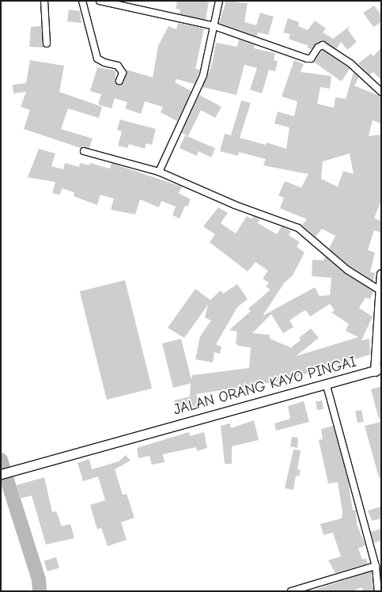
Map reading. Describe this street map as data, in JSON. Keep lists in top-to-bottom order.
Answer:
{
  "streets": {
    "main road": ["JALAN ORANG KAYO PINGAI"]
  }
}
